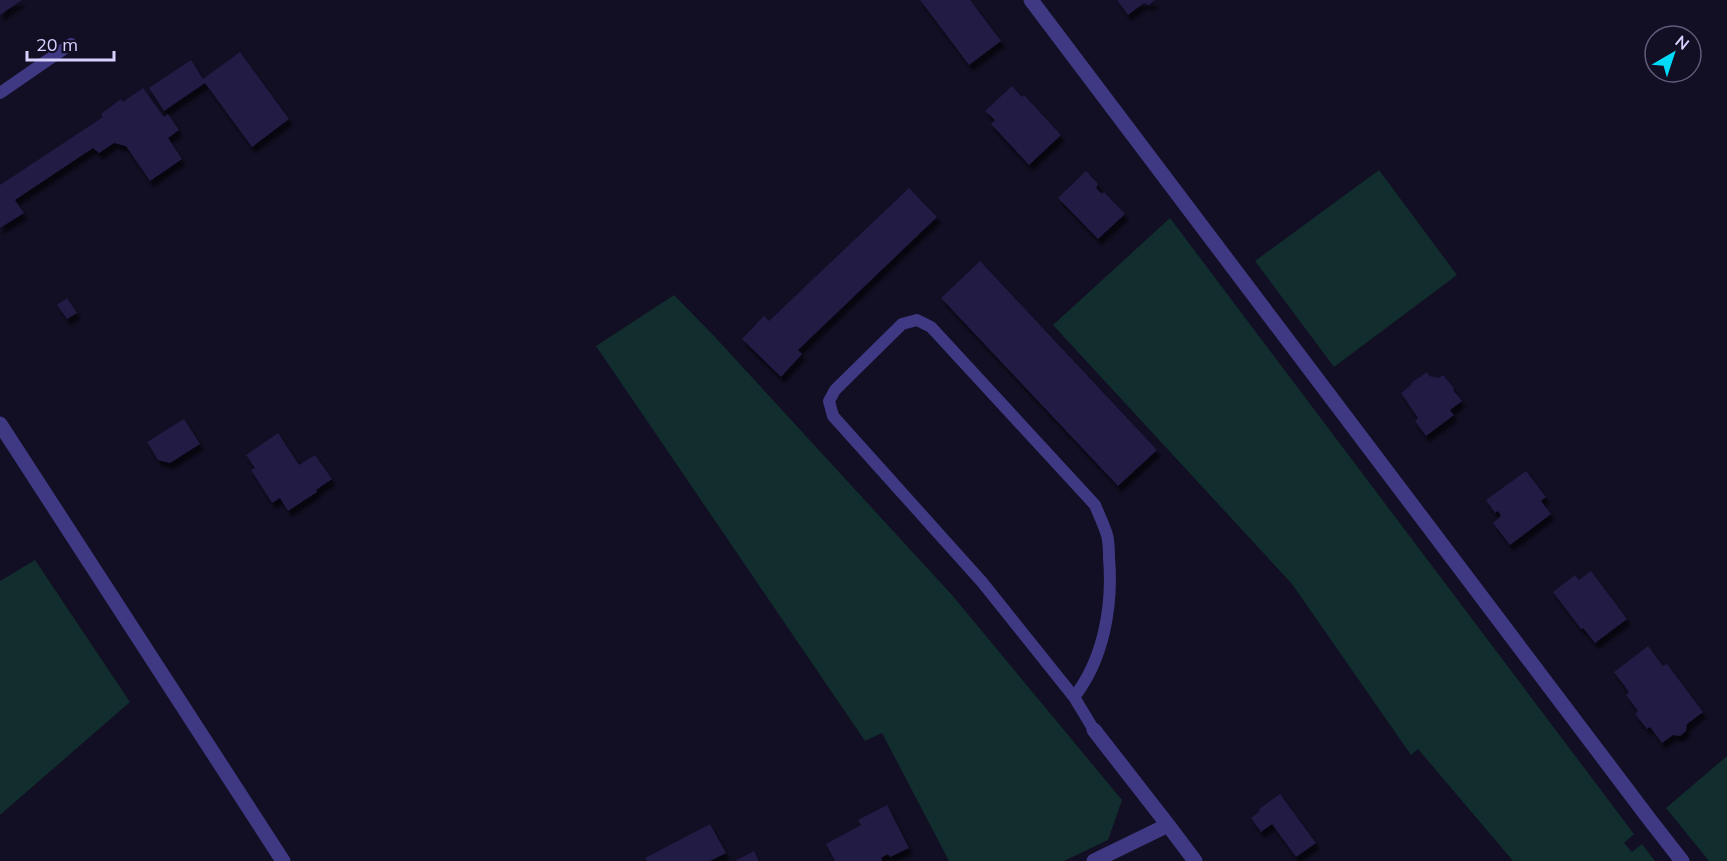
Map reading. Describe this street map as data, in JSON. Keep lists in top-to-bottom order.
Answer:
{
  "scale_bar": "20 m",
  "north": "top right"
}
